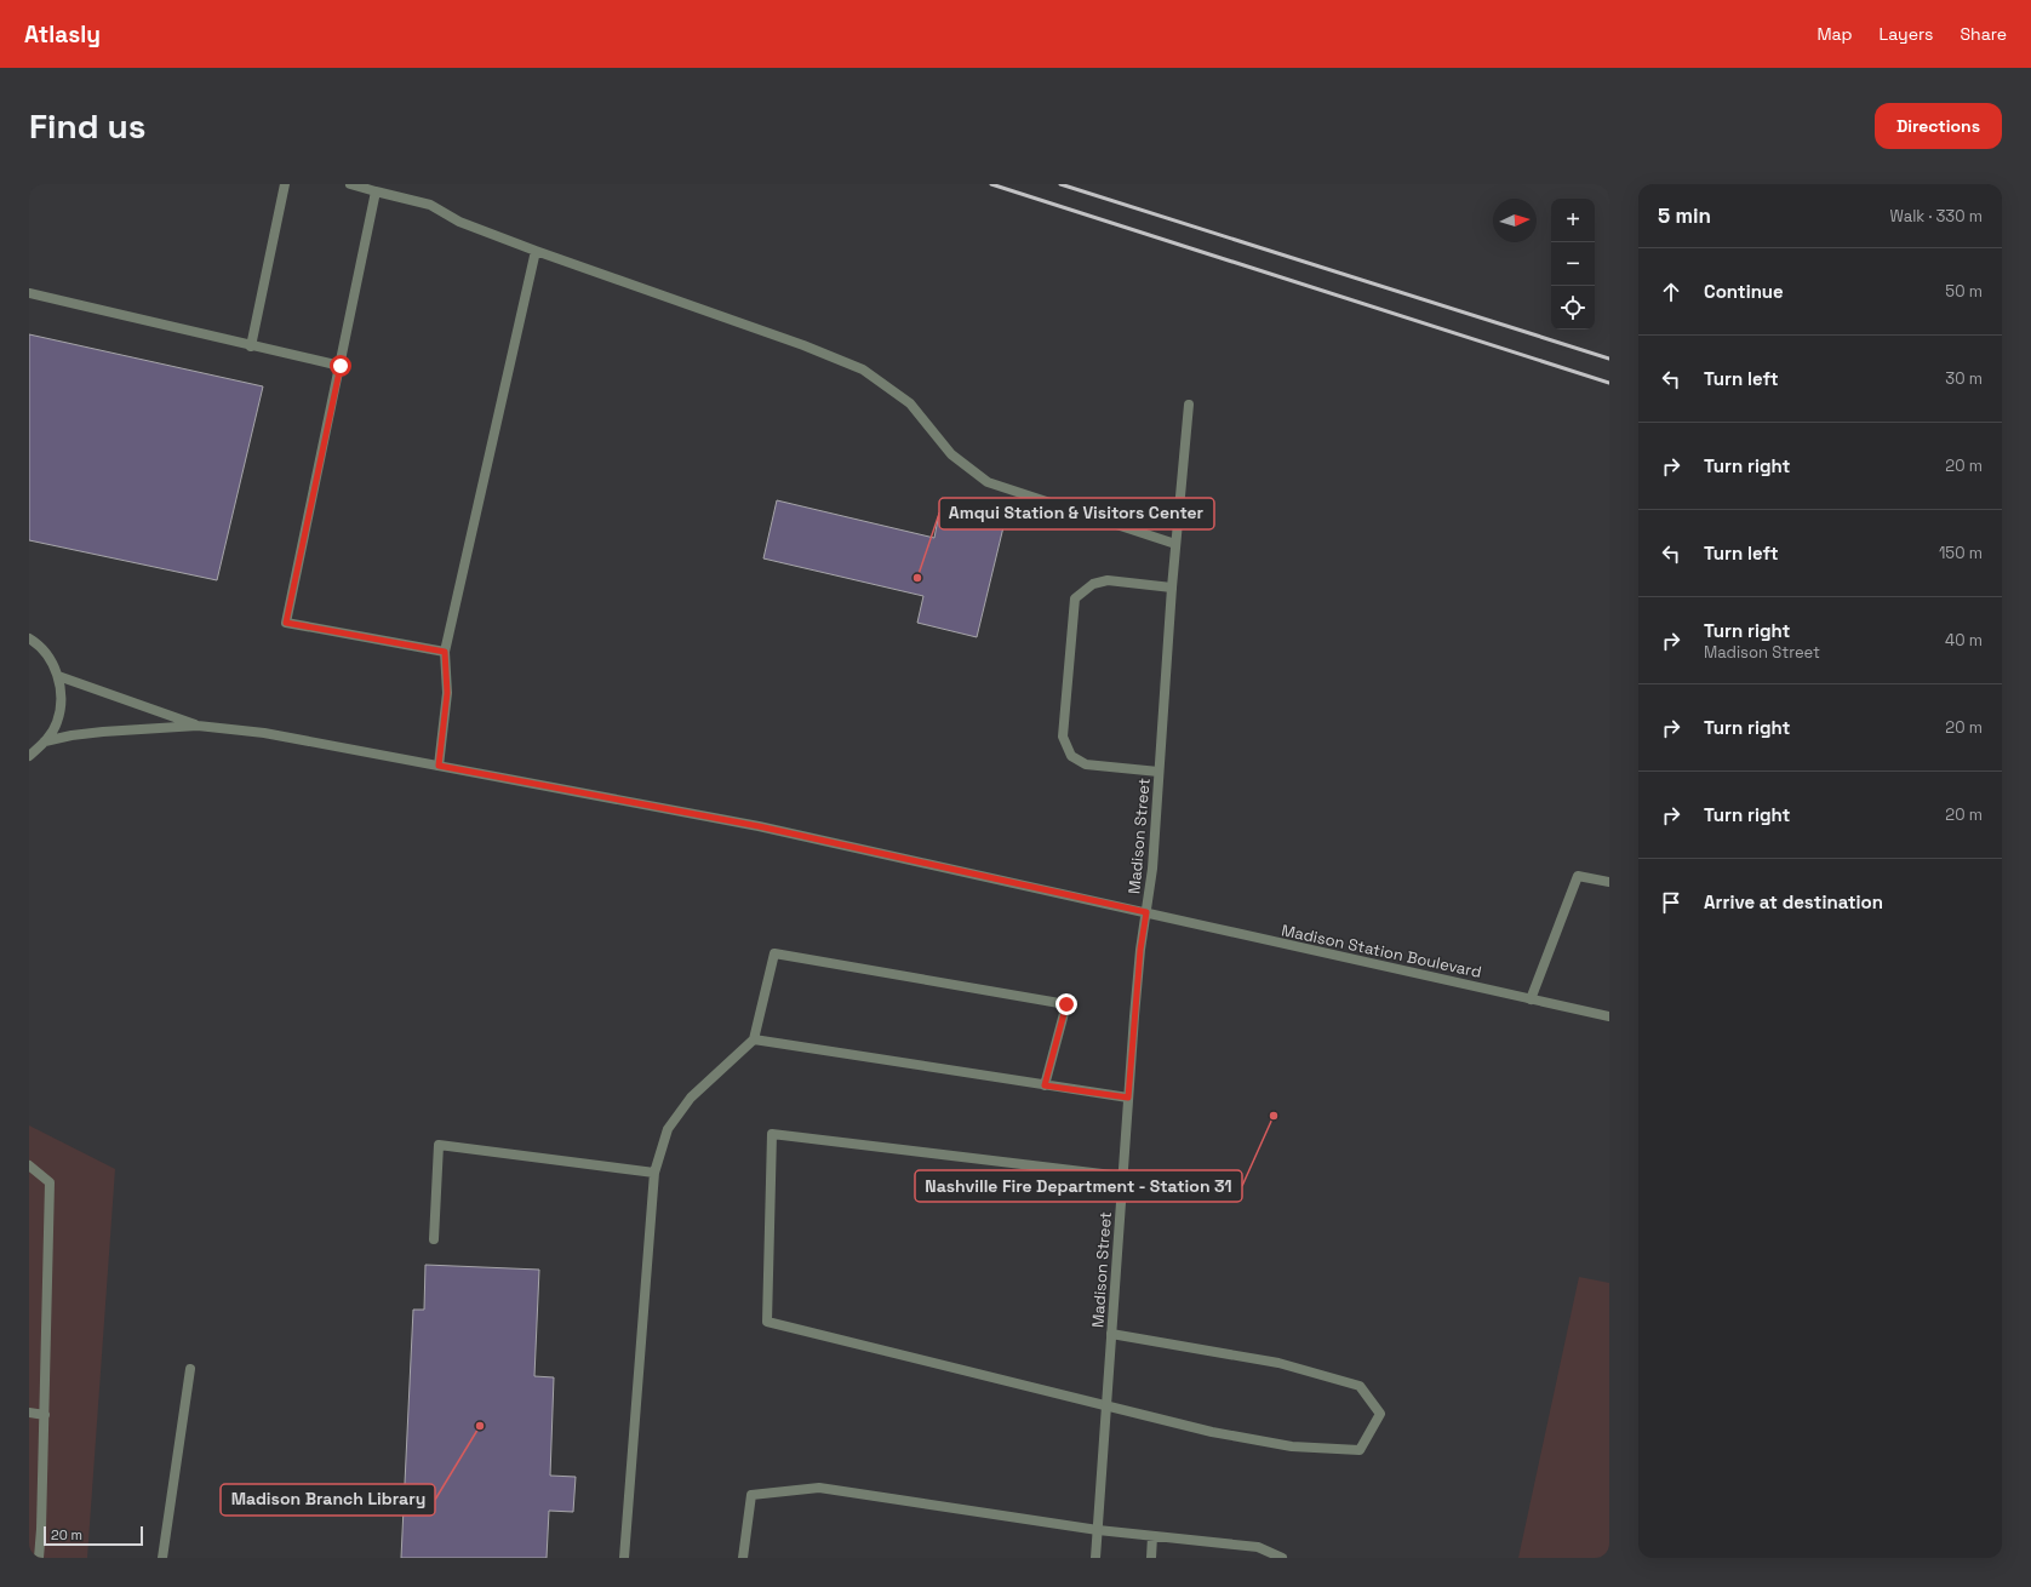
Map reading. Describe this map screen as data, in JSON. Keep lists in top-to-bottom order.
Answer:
{
  "streets": {
    "street": ["Madison Street", "Madison Station Boulevard"]
  },
  "crossings": [
    ["Madison Street", "Madison Station Boulevard"]
  ],
  "places": ["Amqui Station & Visitors Center", "Nashville Fire Department - Station 31", "Madison Branch Library"],
  "scale_bar": "20 m",
  "north": "right",
  "page": {
    "header": "Atlasly",
    "nav": ["Map", "Layers", "Share"],
    "buttons": "Directions",
    "title": "Find us",
    "heading": ["5 min", "Walk · 330 m"],
    "map_buttons": ["+", "−"],
    "list": [
      ["Continue", "50 m"],
      ["Turn left", "30 m"],
      ["Turn right", "20 m"],
      ["Turn left", "150 m"],
      ["Turn right", "Madison Street", "40 m"],
      ["Turn right", "20 m"],
      ["Turn right", "20 m"],
      "Arrive at destination"
    ],
    "scale": "20 m"
  }
}
